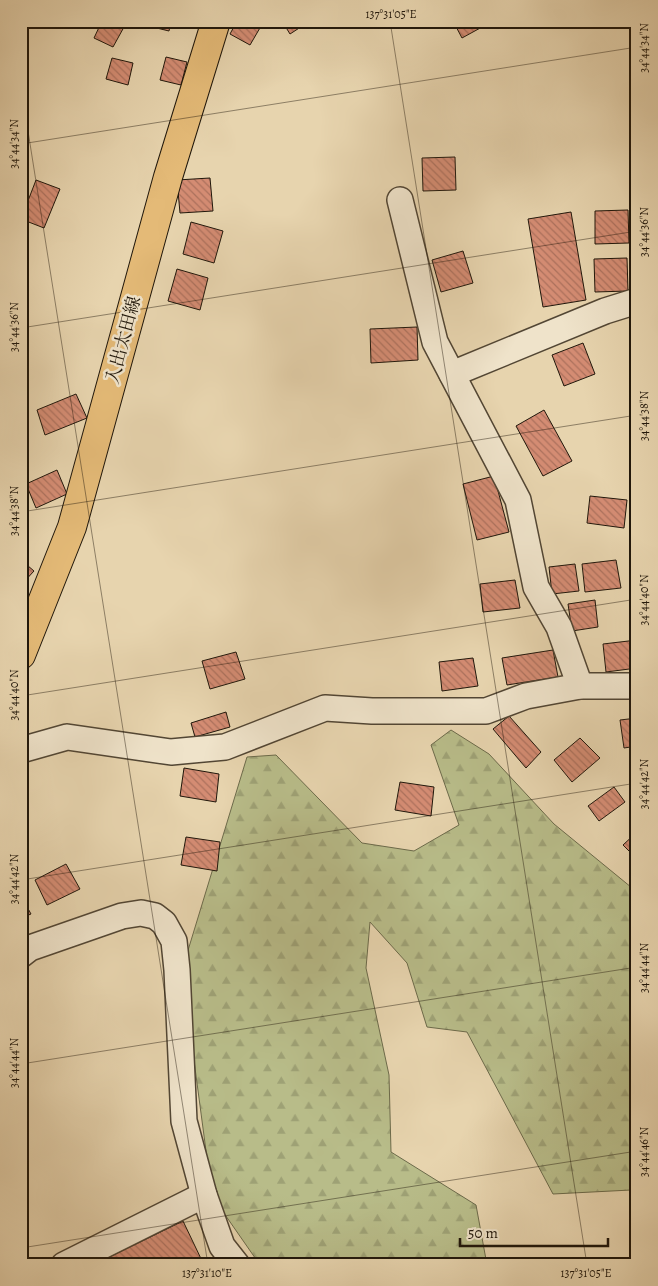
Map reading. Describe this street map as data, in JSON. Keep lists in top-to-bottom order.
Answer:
{
  "streets": {
    "main road": ["入出太田線"]
  },
  "scale_bar": "50 m",
  "coordinates": [
    "137°31'05\"E",
    "34°44'34\"N",
    "34°44'36\"N",
    "34°44'38\"N",
    "34°44'40\"N",
    "34°44'42\"N",
    "34°44'44\"N",
    "34°44'46\"N",
    "137°31'10\"E"
  ]
}
